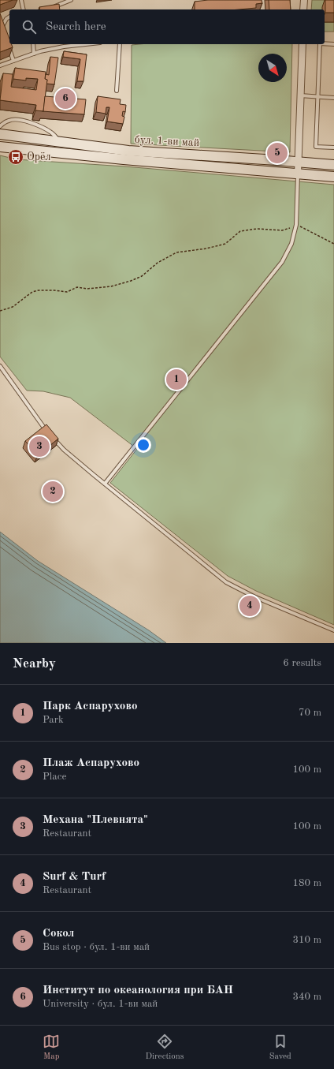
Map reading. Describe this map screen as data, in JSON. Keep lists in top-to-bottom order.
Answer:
{
  "streets": {
    "main road": ["бул. 1-ви май"]
  },
  "places": {
    "bus stop": ["Орёл"]
  },
  "north": "bottom right",
  "page": {
    "search": "Search here",
    "pins": [
      "6",
      "5",
      "1",
      "3",
      "2",
      "4"
    ],
    "heading": ["Nearby", "6 results"],
    "list": [
      {
        "mark": "1",
        "name": "Парк Аспарухово",
        "note": "Park",
        "value": "70 m"
      },
      {
        "mark": "2",
        "name": "Плаж Аспарухово",
        "note": "Place",
        "value": "100 m"
      },
      {
        "mark": "3",
        "name": "Механа \"Плевнята\"",
        "note": "Restaurant",
        "value": "100 m"
      },
      {
        "mark": "4",
        "name": "Surf & Turf",
        "note": "Restaurant",
        "value": "180 m"
      },
      {
        "mark": "5",
        "name": "Сокол",
        "note": "Bus stop · бул. 1-ви май",
        "value": "310 m"
      },
      {
        "mark": "6",
        "name": "Институт по океанология при БАН",
        "note": "University · бул. 1-ви май",
        "value": "340 m"
      }
    ],
    "nav": ["Map", "Directions", "Saved"]
  }
}
